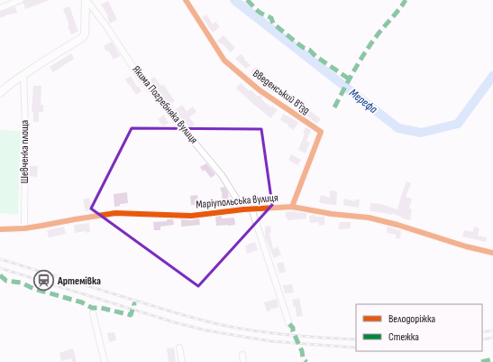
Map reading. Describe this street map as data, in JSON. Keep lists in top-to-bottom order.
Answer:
{
  "streets": {
    "street": [
      "Введенський в'їзд",
      "Якима Погребняка вулиця",
      "Шевченка площа",
      "Маріупольська вулиця"
    ]
  },
  "crossings": [
    ["Введенський в'їзд", "Маріупольська вулиця"],
    ["Якима Погребняка вулиця", "Маріупольська вулиця"],
    ["Шевченка площа", "Маріупольська вулиця"]
  ],
  "water": ["Мерефа"],
  "places": {
    "station": ["Артемівка"]
  },
  "legend": ["Велодоріжка", "Стежка"]
}
